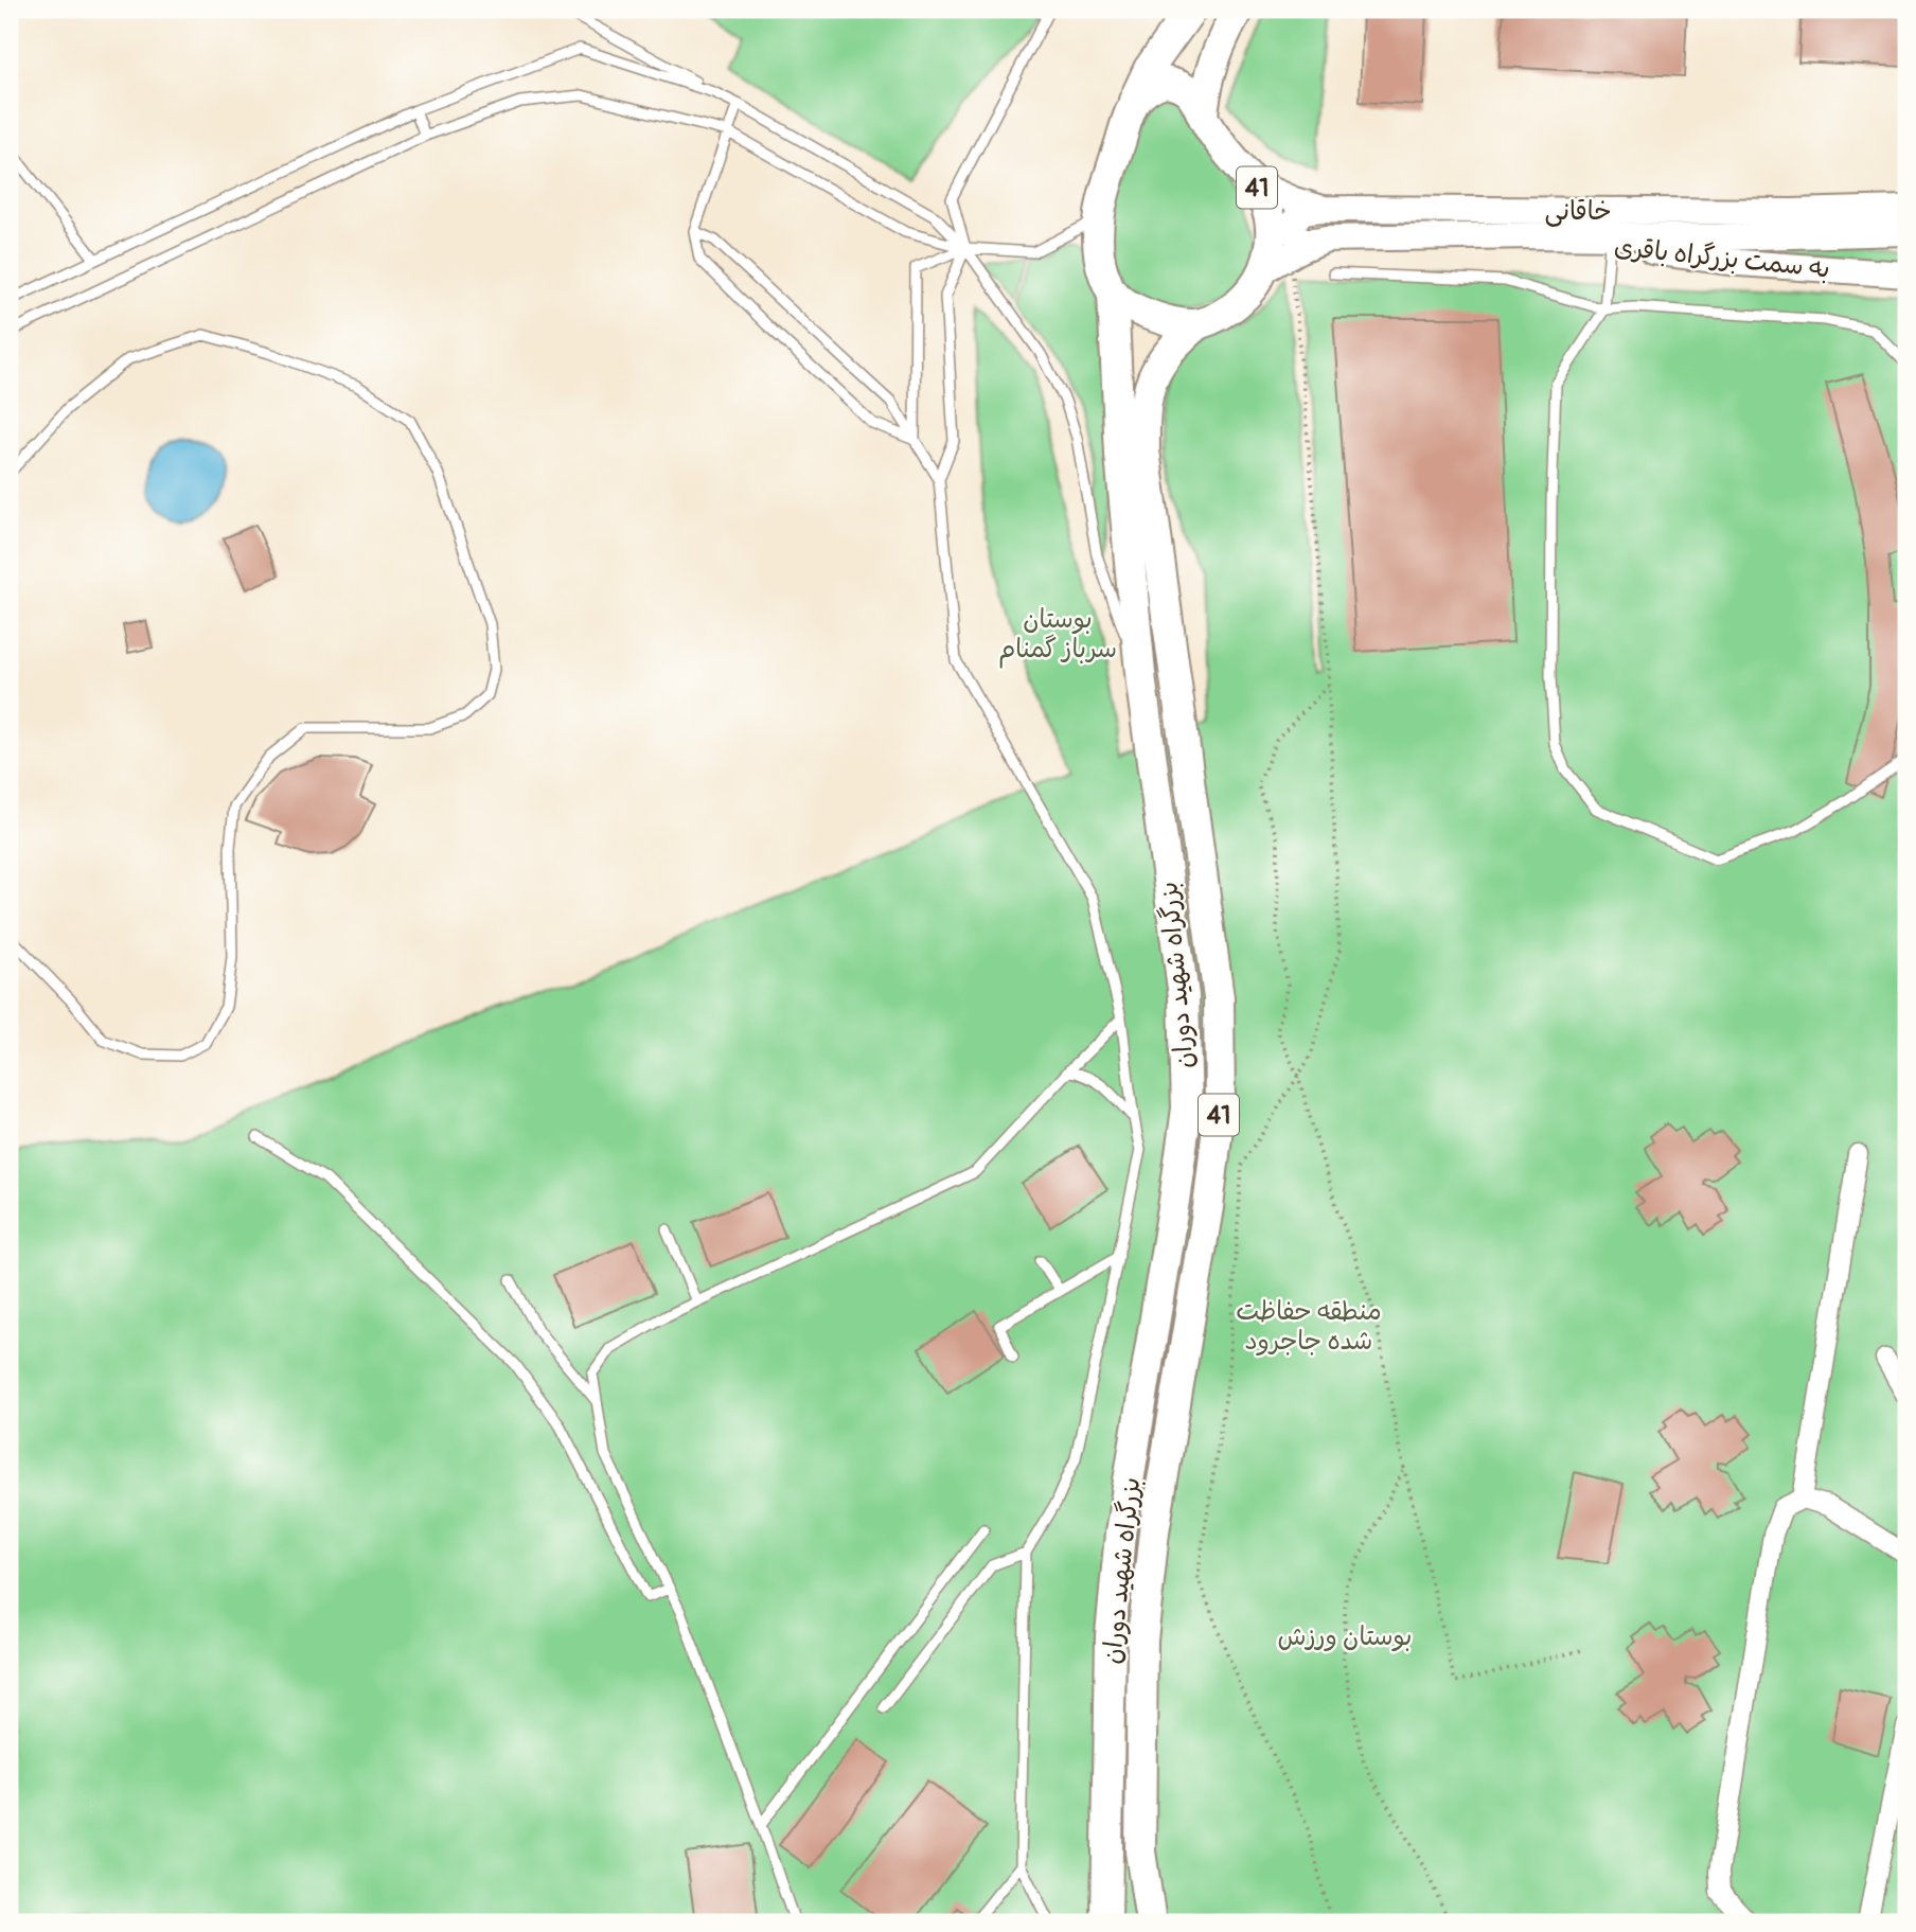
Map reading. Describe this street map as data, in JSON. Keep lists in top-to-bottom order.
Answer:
{
  "streets": {
    "highway": ["41", "بزرگراه شهید دوران"],
    "main road": ["خاقانی", "به سمت بزرگراه باقری"]
  },
  "crossings": [
    ["41", "خاقانی"],
    ["41", "بزرگراه شهید دوران"],
    ["خاقانی", "به سمت بزرگراه باقری"],
    ["خاقانی", "بزرگراه شهید دوران"]
  ],
  "parks": ["بوستان سرباز گمنام", "منطقه حفاظت شده جاجرود", "بوستان ورزش"]
}
